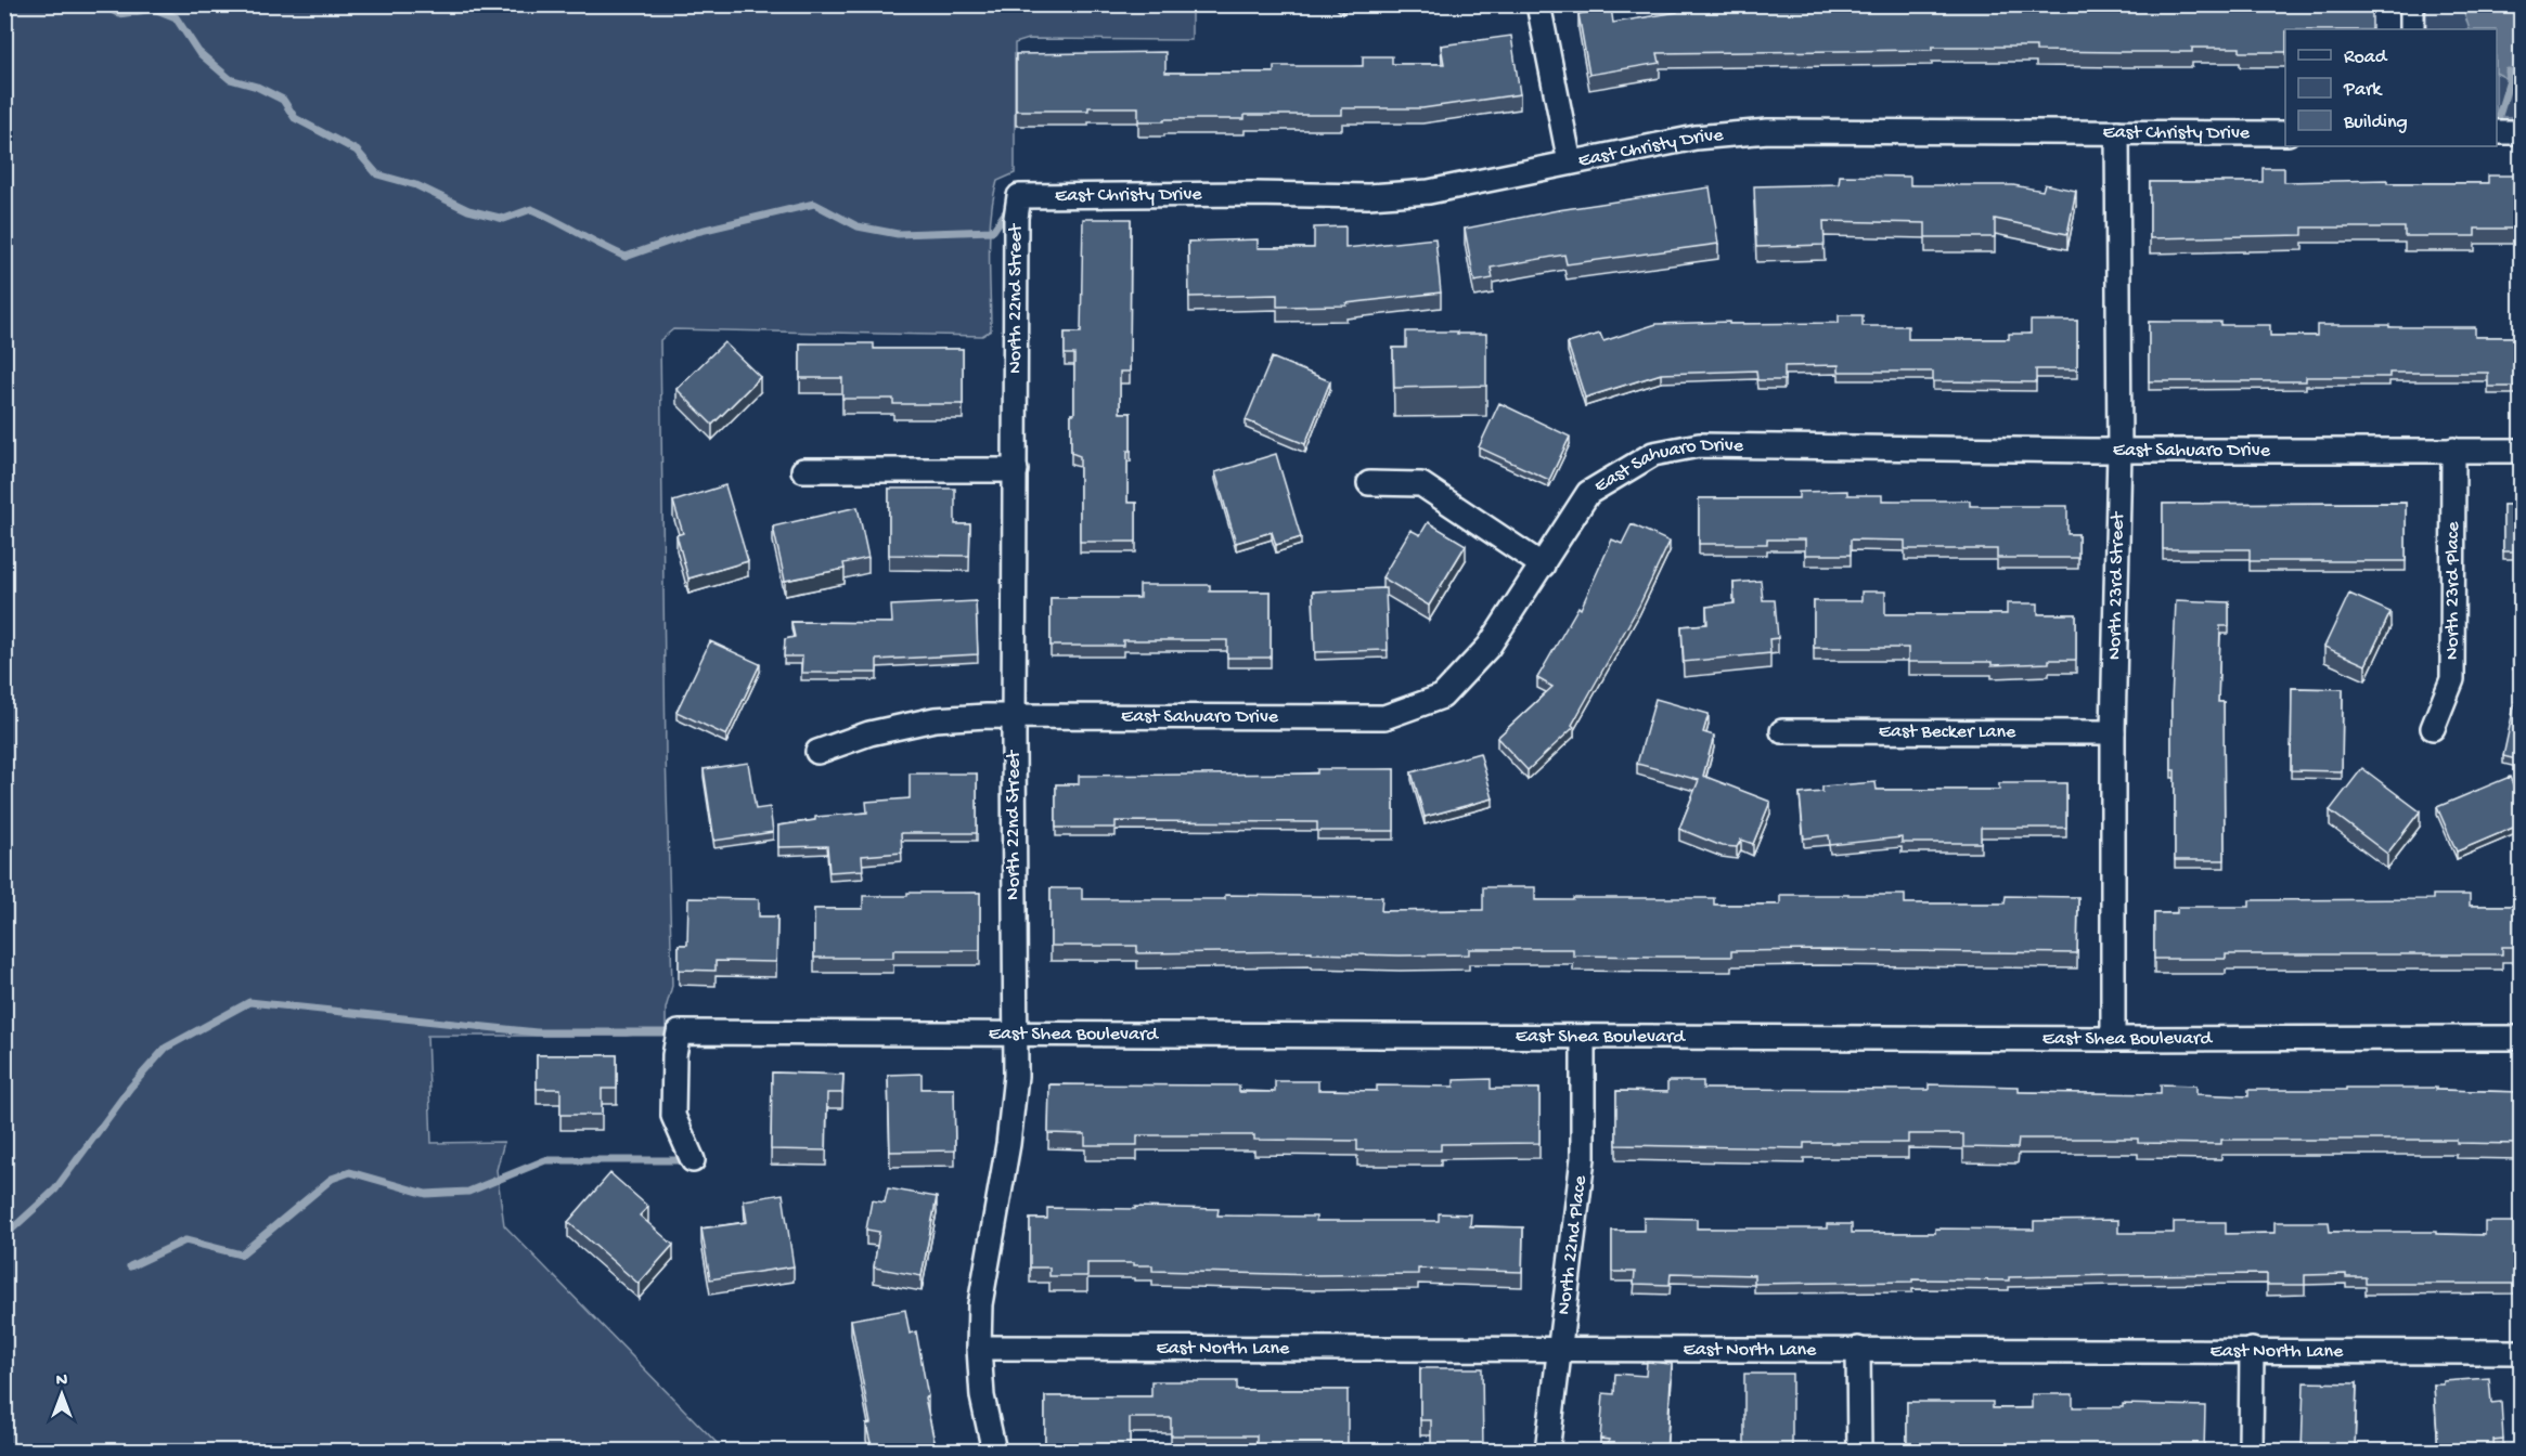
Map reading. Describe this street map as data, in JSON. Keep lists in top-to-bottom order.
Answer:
{
  "streets": {
    "street": [
      "East Christy Drive",
      "North 22nd Street",
      "East Sahuaro Drive",
      "North 23rd Street",
      "North 23rd Place",
      "East Becker Lane",
      "East Shea Boulevard",
      "North 22nd Place",
      "East North Lane"
    ]
  },
  "crossings": [
    ["East Christy Drive", "North 22nd Street"],
    ["East Christy Drive", "North 23rd Street"],
    ["North 22nd Street", "East Sahuaro Drive"],
    ["North 22nd Street", "East Shea Boulevard"],
    ["North 22nd Street", "East North Lane"],
    ["East Sahuaro Drive", "North 23rd Street"],
    ["East Sahuaro Drive", "North 23rd Place"],
    ["North 23rd Street", "East Becker Lane"],
    ["North 23rd Street", "East Shea Boulevard"],
    ["East Shea Boulevard", "North 22nd Place"],
    ["North 22nd Place", "East North Lane"]
  ],
  "legend": ["Road", "Park", "Building"],
  "north": "top"
}
